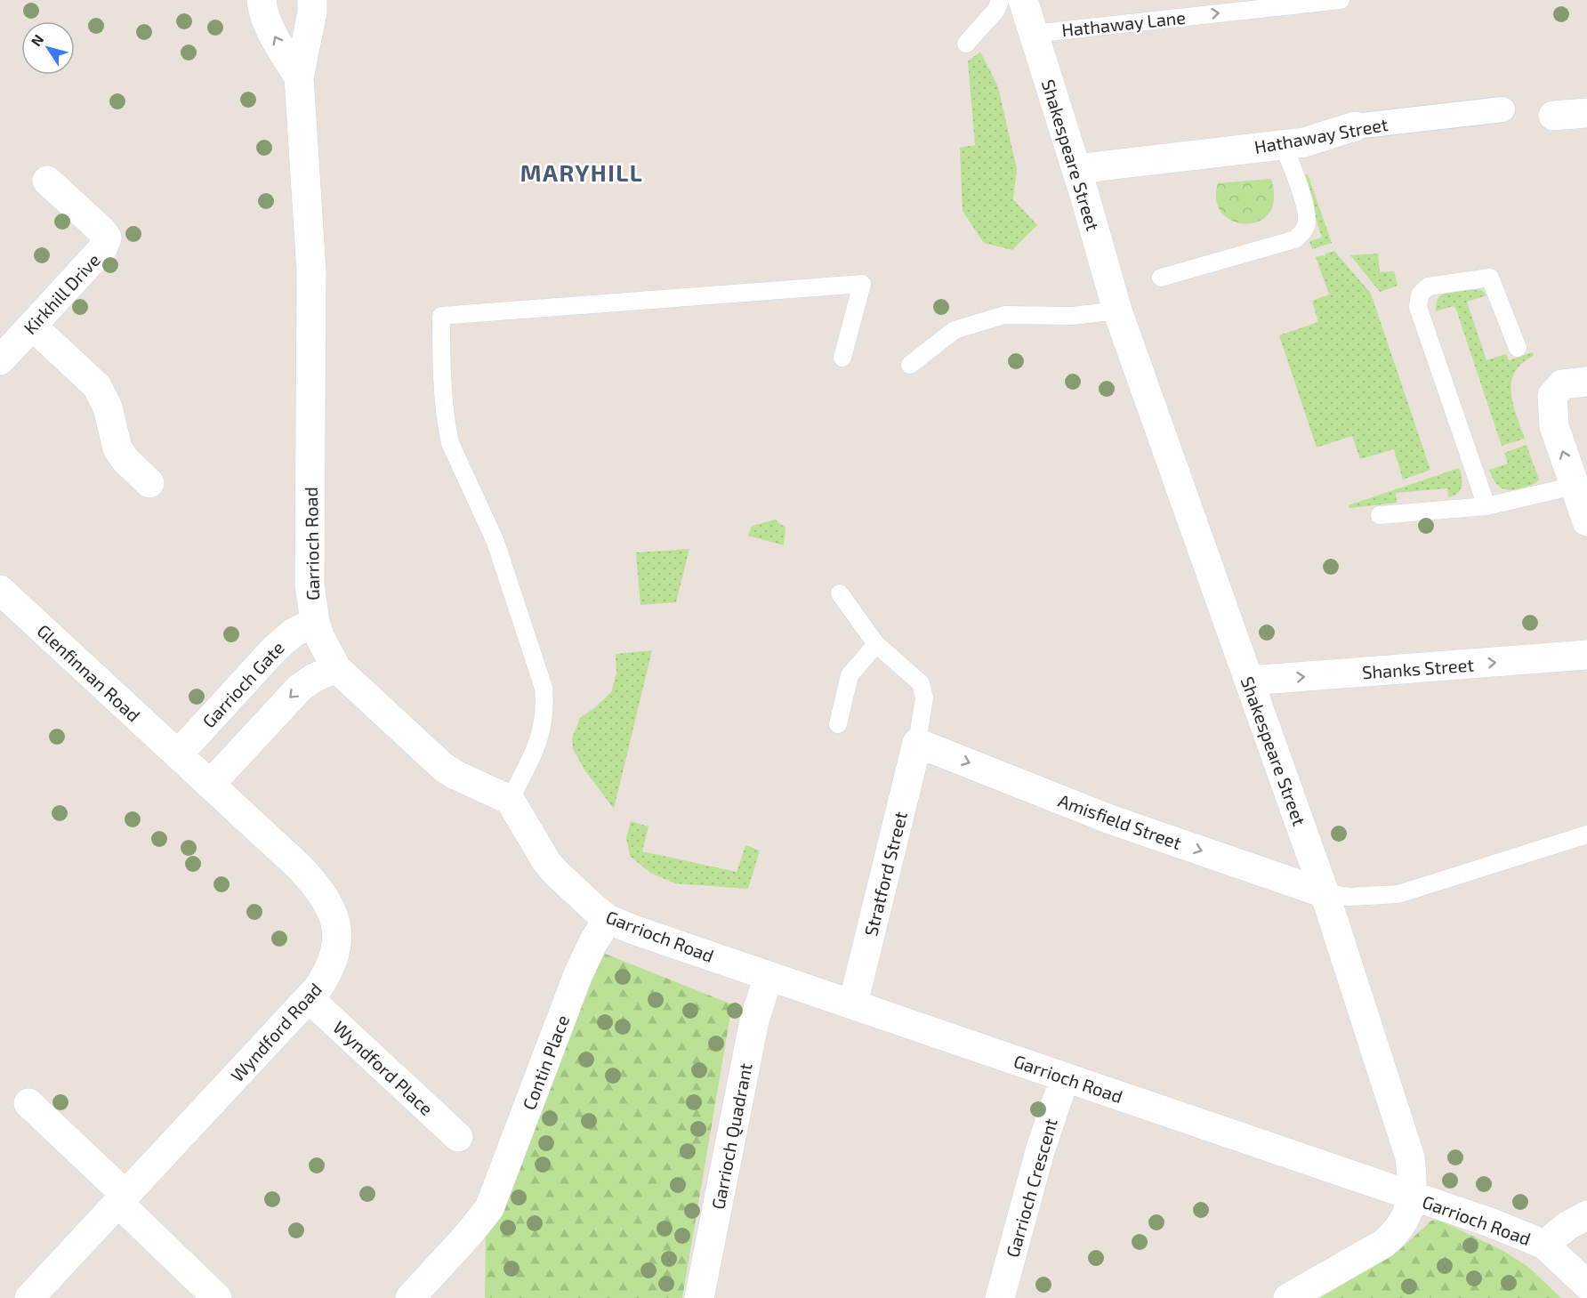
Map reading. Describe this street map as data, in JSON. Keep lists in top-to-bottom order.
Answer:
{
  "streets": {
    "street": [
      "Hathaway Street",
      "Shakespeare Street",
      "Kirkhill Drive",
      "Garrioch Road",
      "Shanks Street",
      "Glenfinnan Road",
      "Garrioch Gate",
      "Amisfield Street",
      "Stratford Street",
      "Wyndford Road",
      "Contin Place",
      "Wyndford Place",
      "Garrioch Quadrant",
      "Garrioch Crescent"
    ],
    "lane": ["Hathaway Lane"]
  },
  "crossings": [
    ["Hathaway Lane", "Shakespeare Street"],
    ["Hathaway Street", "Shakespeare Street"],
    ["Shakespeare Street", "Garrioch Road"],
    ["Shakespeare Street", "Shanks Street"],
    ["Shakespeare Street", "Amisfield Street"],
    ["Garrioch Road", "Garrioch Gate"],
    ["Garrioch Road", "Stratford Street"],
    ["Garrioch Road", "Contin Place"],
    ["Garrioch Road", "Garrioch Quadrant"],
    ["Garrioch Road", "Garrioch Crescent"],
    ["Glenfinnan Road", "Garrioch Gate"],
    ["Glenfinnan Road", "Wyndford Road"],
    ["Garrioch Gate", "Wyndford Road"],
    ["Amisfield Street", "Stratford Street"],
    ["Wyndford Road", "Wyndford Place"]
  ],
  "one_way": ["Hathaway Lane", "Shanks Street", "Amisfield Street"],
  "districts": ["MARYHILL"],
  "north": "top left"
}
